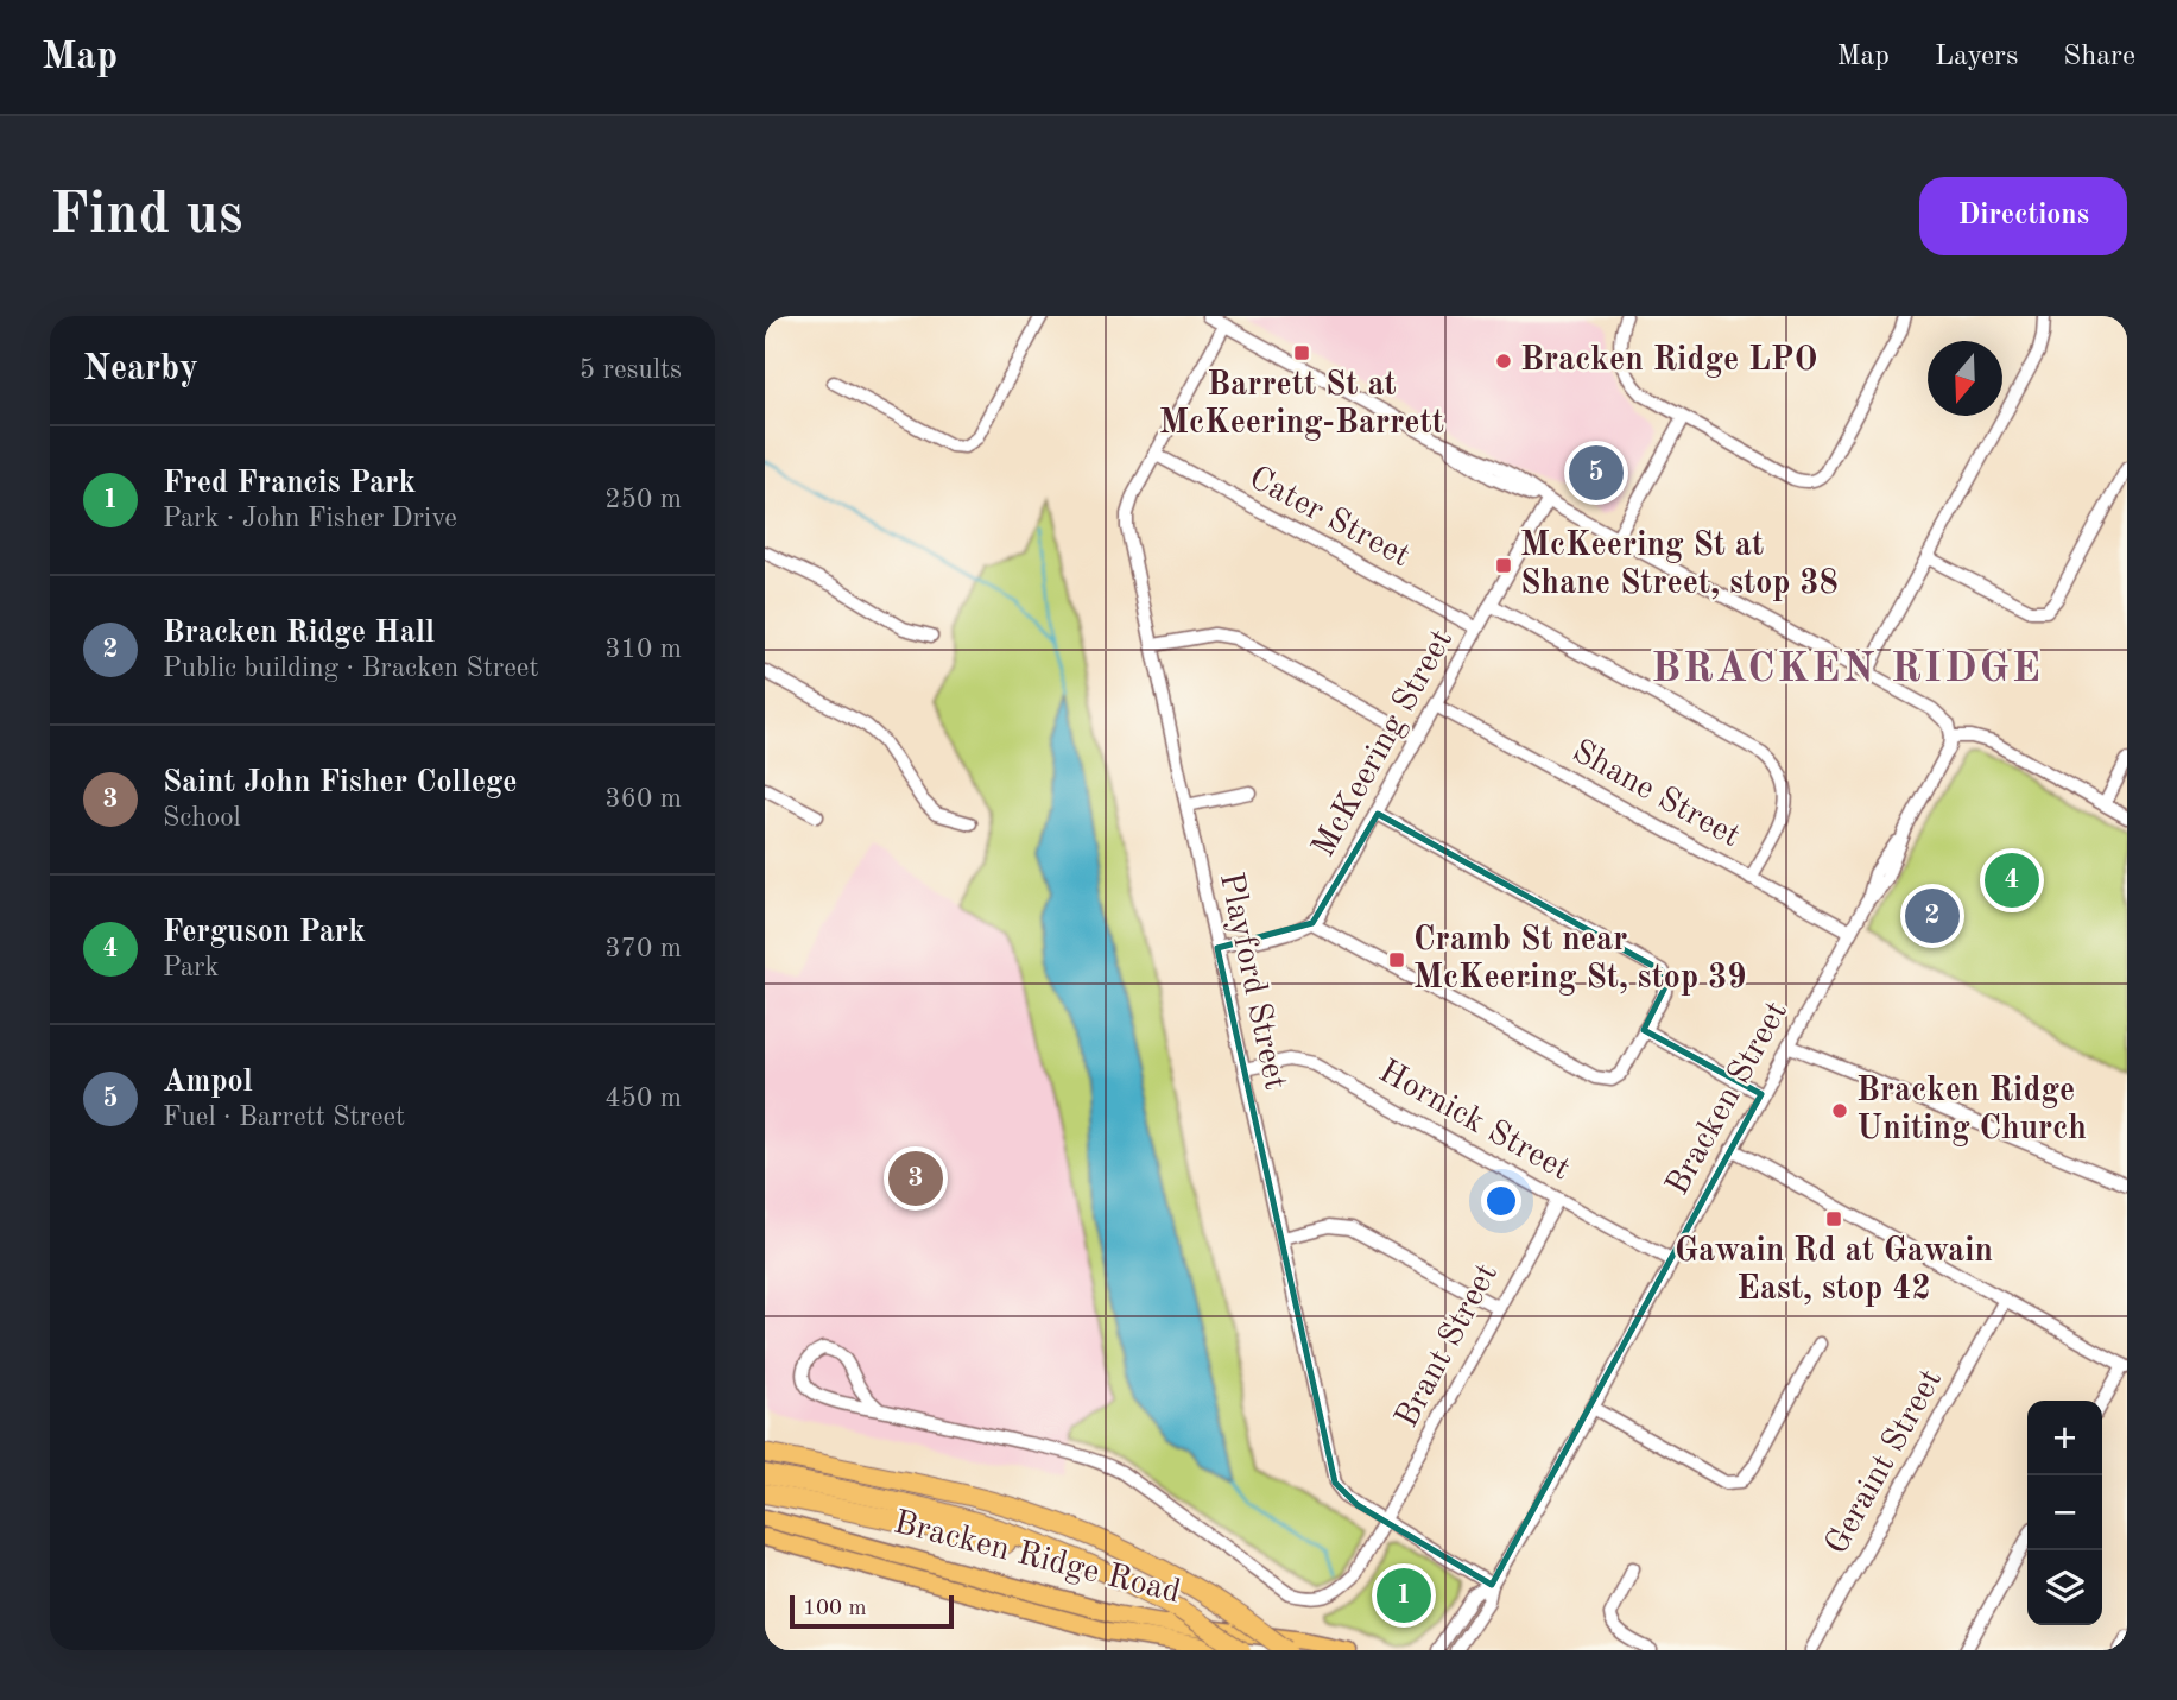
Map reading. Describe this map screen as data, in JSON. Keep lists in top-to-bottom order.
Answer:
{
  "streets": {
    "main road": ["Bracken Ridge Road"],
    "street": [
      "Cater Street",
      "McKeering Street",
      "Shane Street",
      "Playford Street",
      "Bracken Street",
      "Hornick Street",
      "Brant Street",
      "Geraint Street"
    ]
  },
  "crossings": [
    ["Cater Street", "McKeering Street"],
    ["Cater Street", "Playford Street"],
    ["McKeering Street", "Shane Street"],
    ["Shane Street", "Bracken Street"],
    ["Playford Street", "Bracken Street"],
    ["Playford Street", "Hornick Street"],
    ["Playford Street", "Brant Street"],
    ["Bracken Street", "Hornick Street"],
    ["Hornick Street", "Brant Street"]
  ],
  "districts": ["BRACKEN RIDGE"],
  "places": {
    "transit": [
      "Barrett St at McKeering-Barrett",
      "McKeering St at Shane Street, stop 38",
      "Cramb St near McKeering St, stop 39",
      "Gawain Rd at Gawain East, stop 42"
    ],
    "other": ["Bracken Ridge LPO", "Bracken Ridge Uniting Church"]
  },
  "scale_bar": "100 m",
  "north": "bottom",
  "page": {
    "header": "Map",
    "nav": ["Map", "Layers", "Share"],
    "buttons": "Directions",
    "title": "Find us",
    "heading": ["Nearby", "5 results"],
    "list": [
      {
        "mark": "1",
        "name": "Fred Francis Park",
        "note": "Park · John Fisher Drive",
        "value": "250 m"
      },
      {
        "mark": "2",
        "name": "Bracken Ridge Hall",
        "note": "Public building · Bracken Street",
        "value": "310 m"
      },
      {
        "mark": "3",
        "name": "Saint John Fisher College",
        "note": "School",
        "value": "360 m"
      },
      {
        "mark": "4",
        "name": "Ferguson Park",
        "note": "Park",
        "value": "370 m"
      },
      {
        "mark": "5",
        "name": "Ampol",
        "note": "Fuel · Barrett Street",
        "value": "450 m"
      }
    ],
    "pins": [
      "5",
      "4",
      "2",
      "3",
      "1"
    ],
    "map_buttons": ["+", "−"],
    "scale": "100 m"
  }
}
